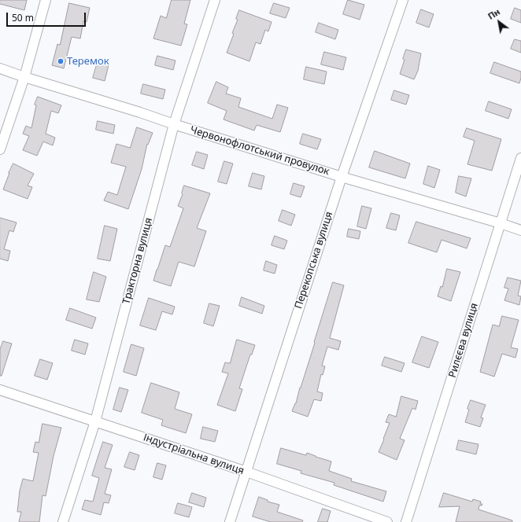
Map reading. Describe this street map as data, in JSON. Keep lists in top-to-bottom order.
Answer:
{
  "streets": {
    "street": [
      "Червонофлотський провулок",
      "Перекопська вулиця",
      "Тракторна вулиця",
      "Рилєєва вулиця",
      "Індустріальна вулиця"
    ]
  },
  "crossings": [
    ["Червонофлотський провулок", "Перекопська вулиця"],
    ["Червонофлотський провулок", "Тракторна вулиця"],
    ["Червонофлотський провулок", "Рилєєва вулиця"],
    ["Перекопська вулиця", "Індустріальна вулиця"],
    ["Тракторна вулиця", "Індустріальна вулиця"]
  ],
  "places": ["Теремок"],
  "scale_bar": "50 m",
  "north": "top left"
}
